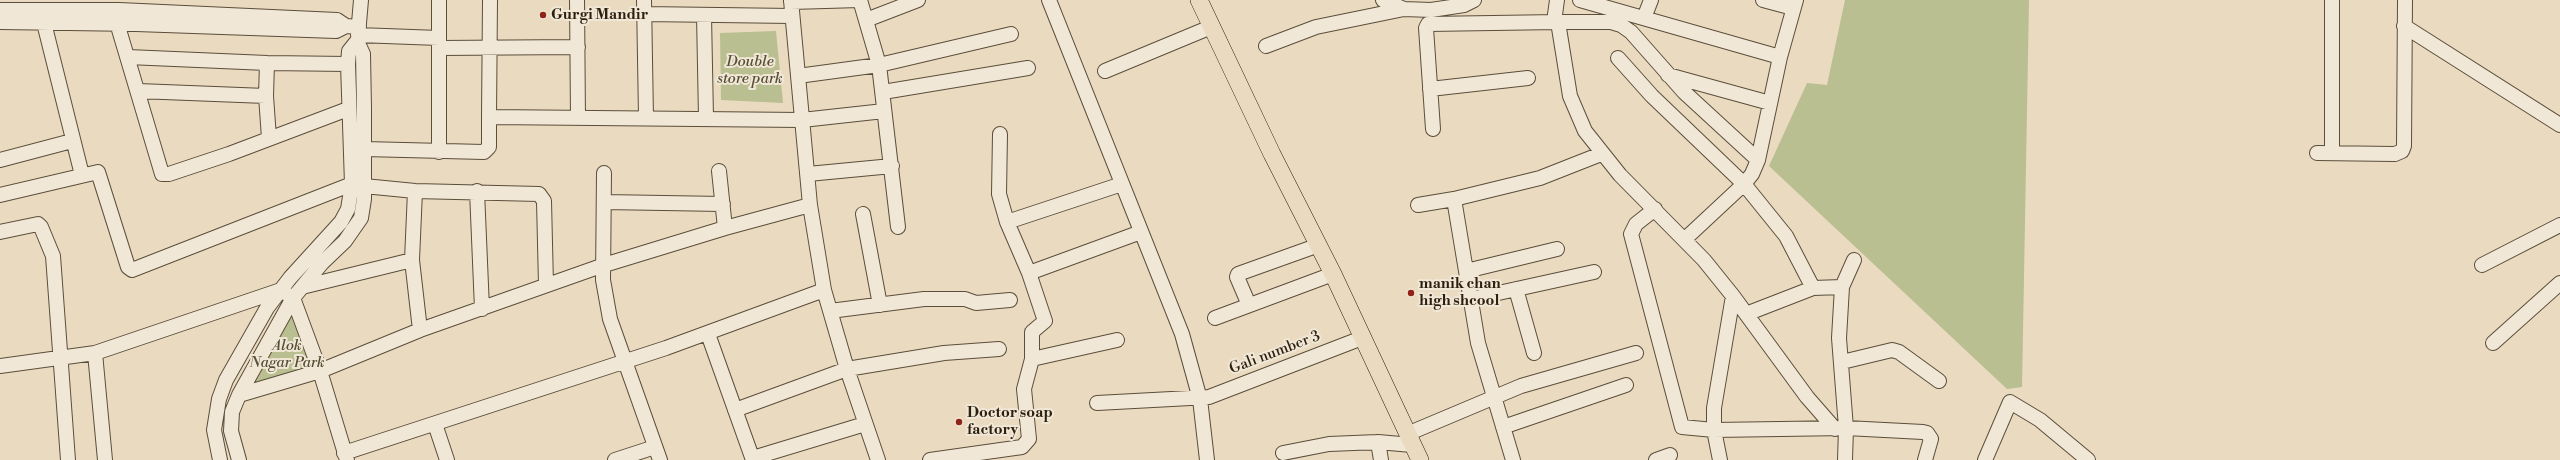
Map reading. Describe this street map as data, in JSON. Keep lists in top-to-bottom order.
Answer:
{
  "streets": {
    "street": ["Gali number 3"]
  },
  "parks": ["Double store park", "Alok Nagar Park"],
  "places": ["Gurgi Mandir", "manik chan high shcool", "Doctor soap factory"]
}
